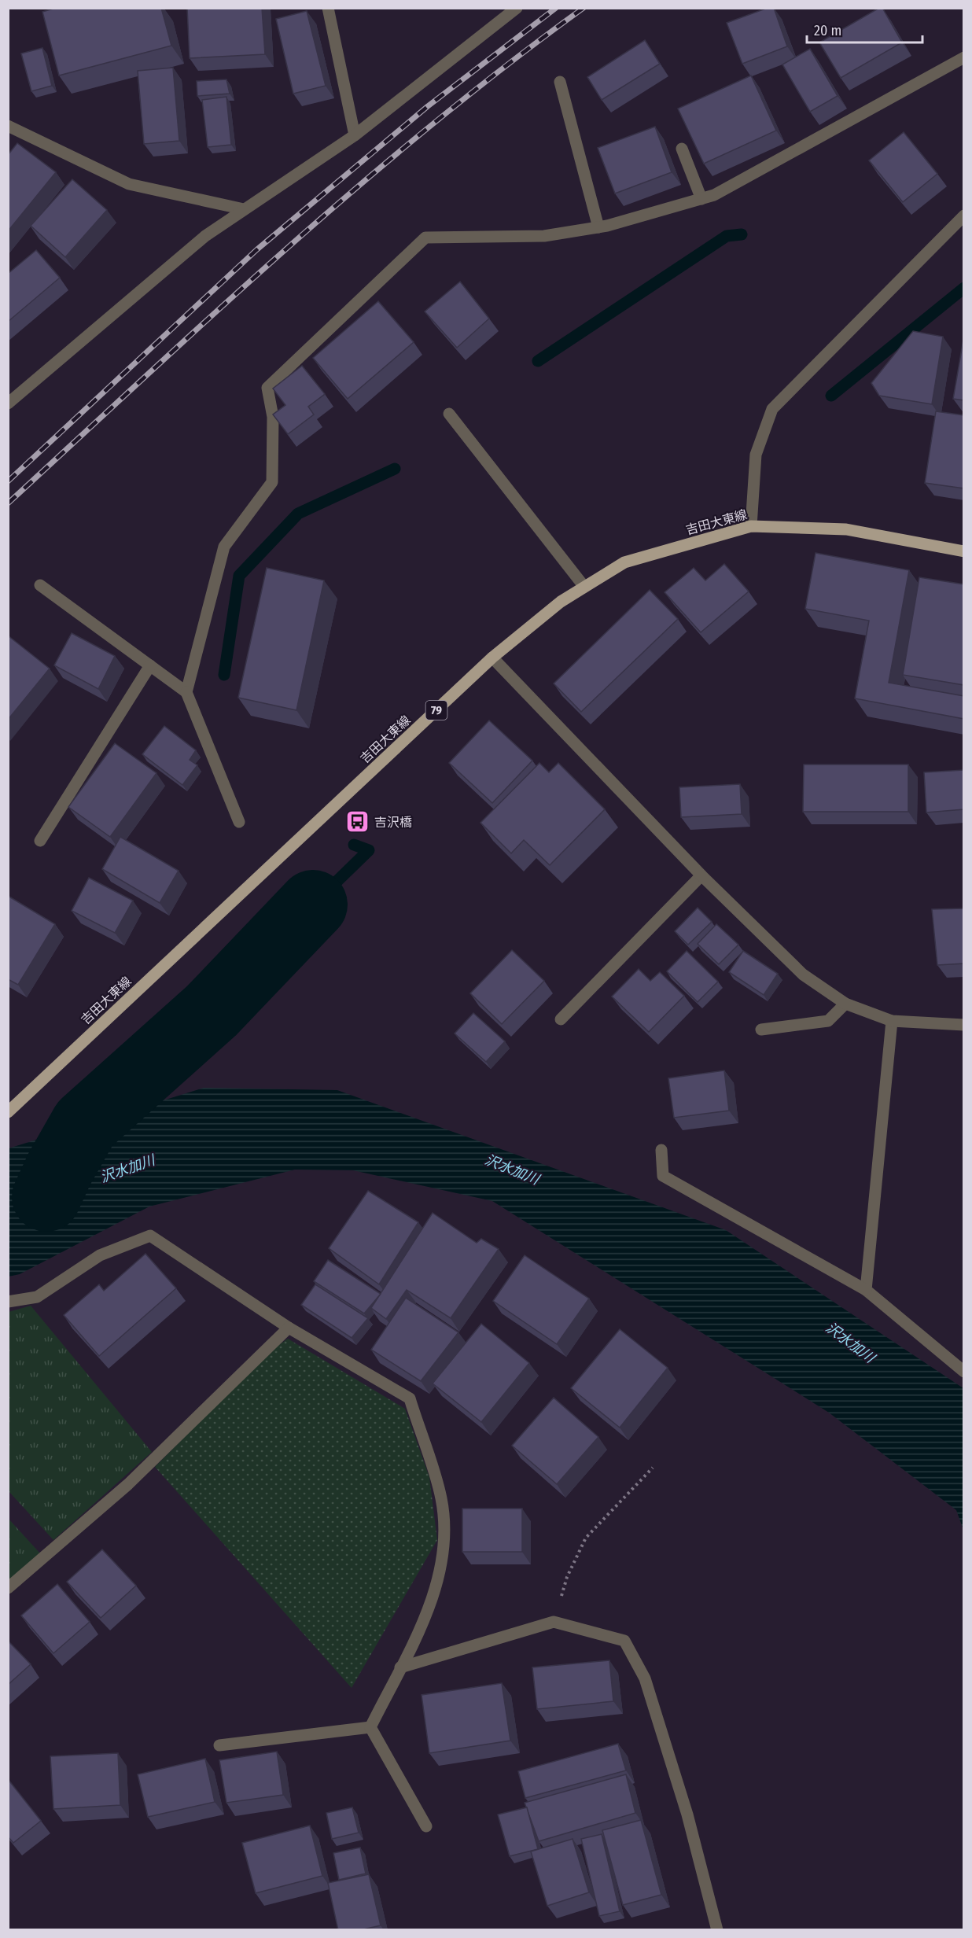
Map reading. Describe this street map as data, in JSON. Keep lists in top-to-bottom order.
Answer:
{
  "streets": {
    "main road": ["吉田大東線", "79"]
  },
  "water": ["沢水加川"],
  "places": {
    "bus stop": ["吉沢橋"]
  },
  "scale_bar": "20 m"
}
